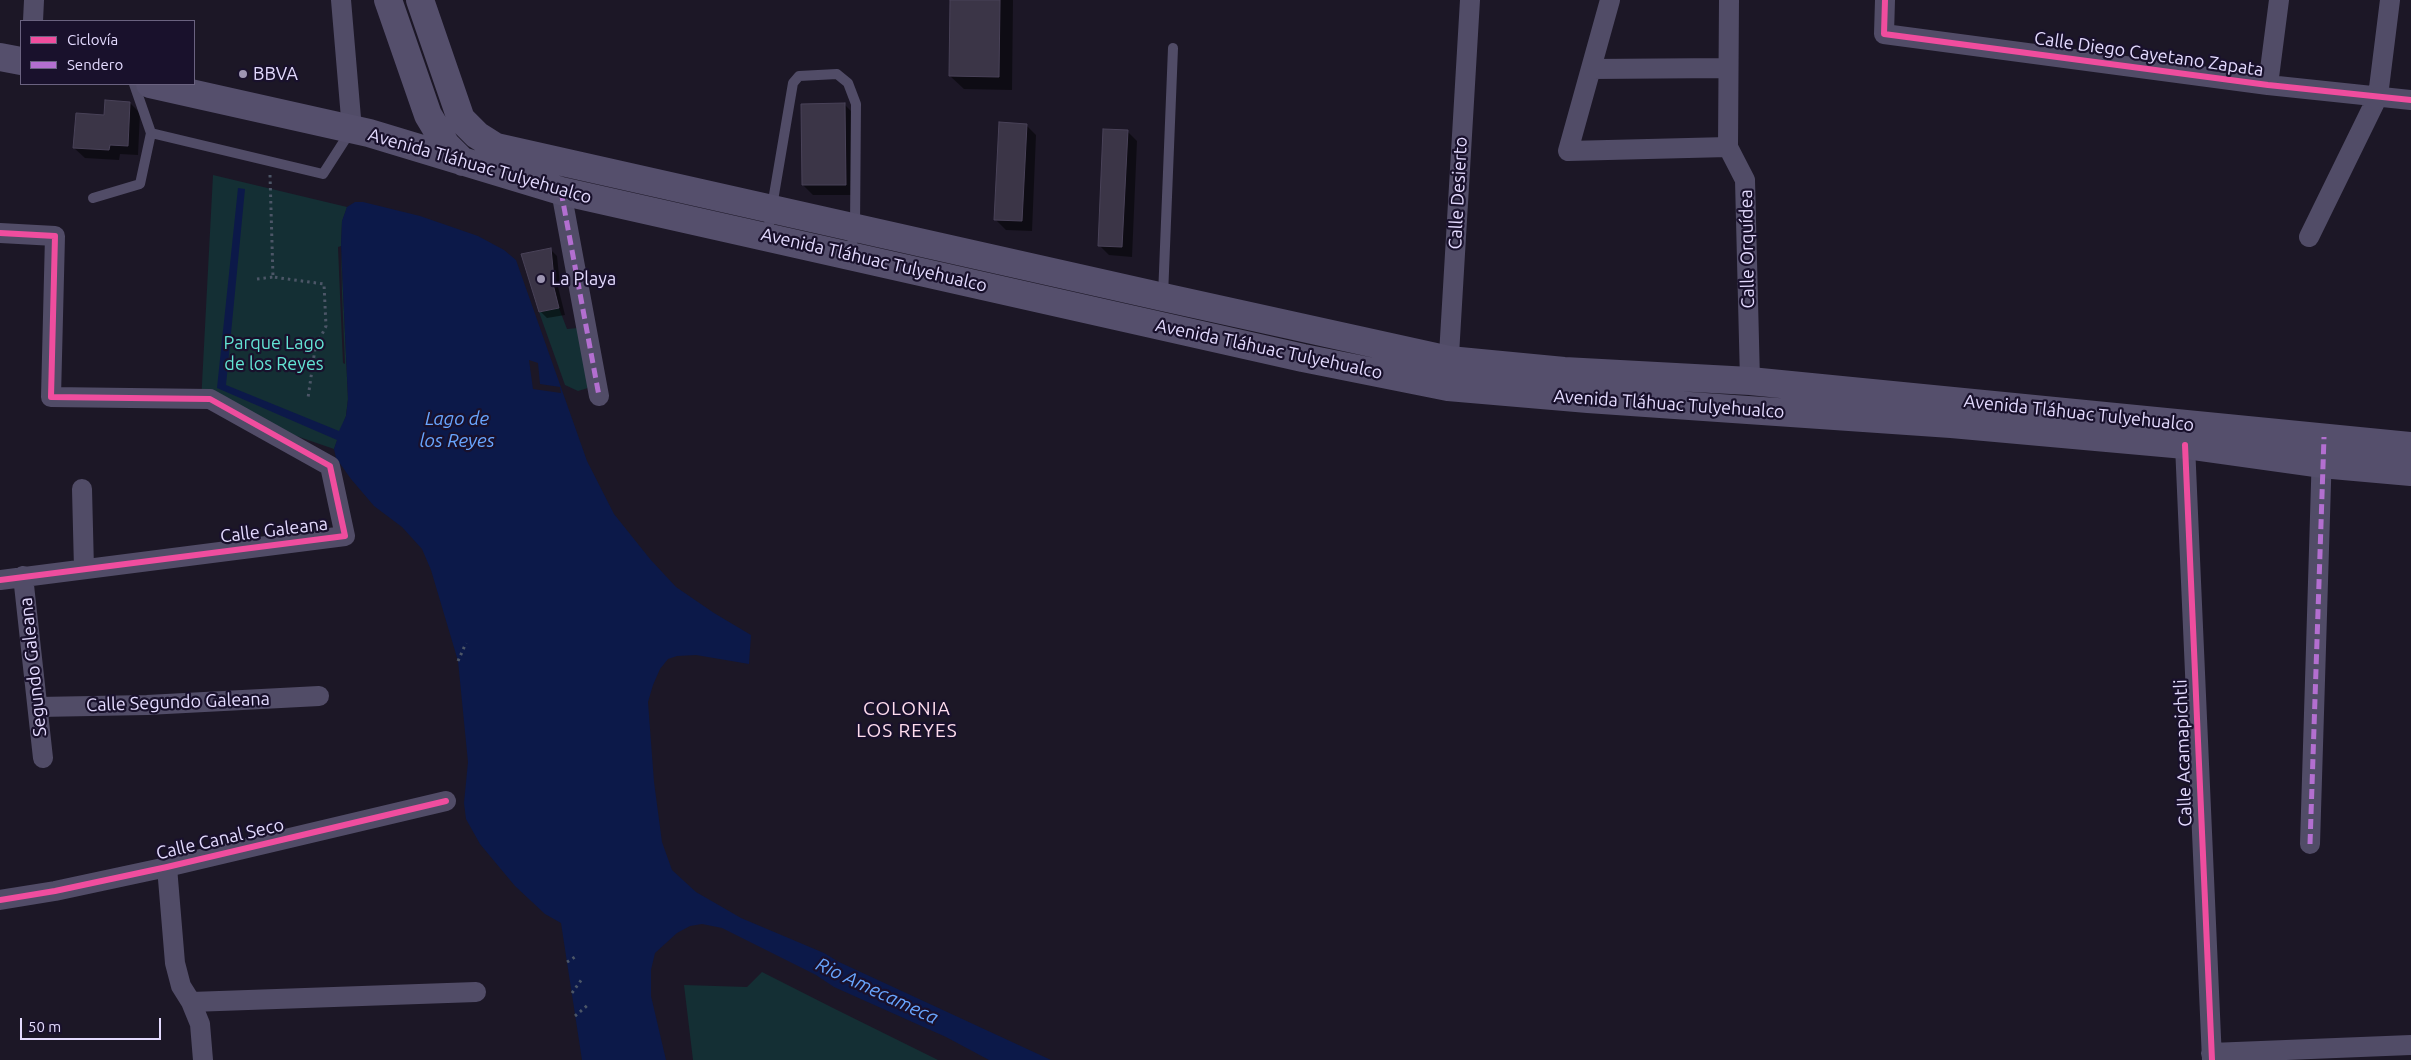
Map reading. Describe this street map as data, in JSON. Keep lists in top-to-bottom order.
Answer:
{
  "streets": {
    "main road": ["Avenida Tláhuac Tulyehualco"],
    "street": [
      "Calle Diego Cayetano Zapata",
      "Calle Desierto",
      "Calle Orquídea",
      "Calle Galeana",
      "Segundo Galeana",
      "Calle Segundo Galeana",
      "Calle Acamapichtli",
      "Calle Canal Seco"
    ]
  },
  "crossings": [
    ["Avenida Tláhuac Tulyehualco", "Calle Desierto"],
    ["Avenida Tláhuac Tulyehualco", "Calle Orquídea"],
    ["Avenida Tláhuac Tulyehualco", "Calle Acamapichtli"],
    ["Calle Galeana", "Segundo Galeana"],
    ["Segundo Galeana", "Calle Segundo Galeana"]
  ],
  "districts": ["COLONIA LOS REYES"],
  "water": ["Lago de los Reyes", "Rio Amecameca"],
  "parks": ["Parque Lago de los Reyes"],
  "places": ["BBVA", "La Playa"],
  "legend": ["Ciclovía", "Sendero"],
  "scale_bar": "50 m"
}
